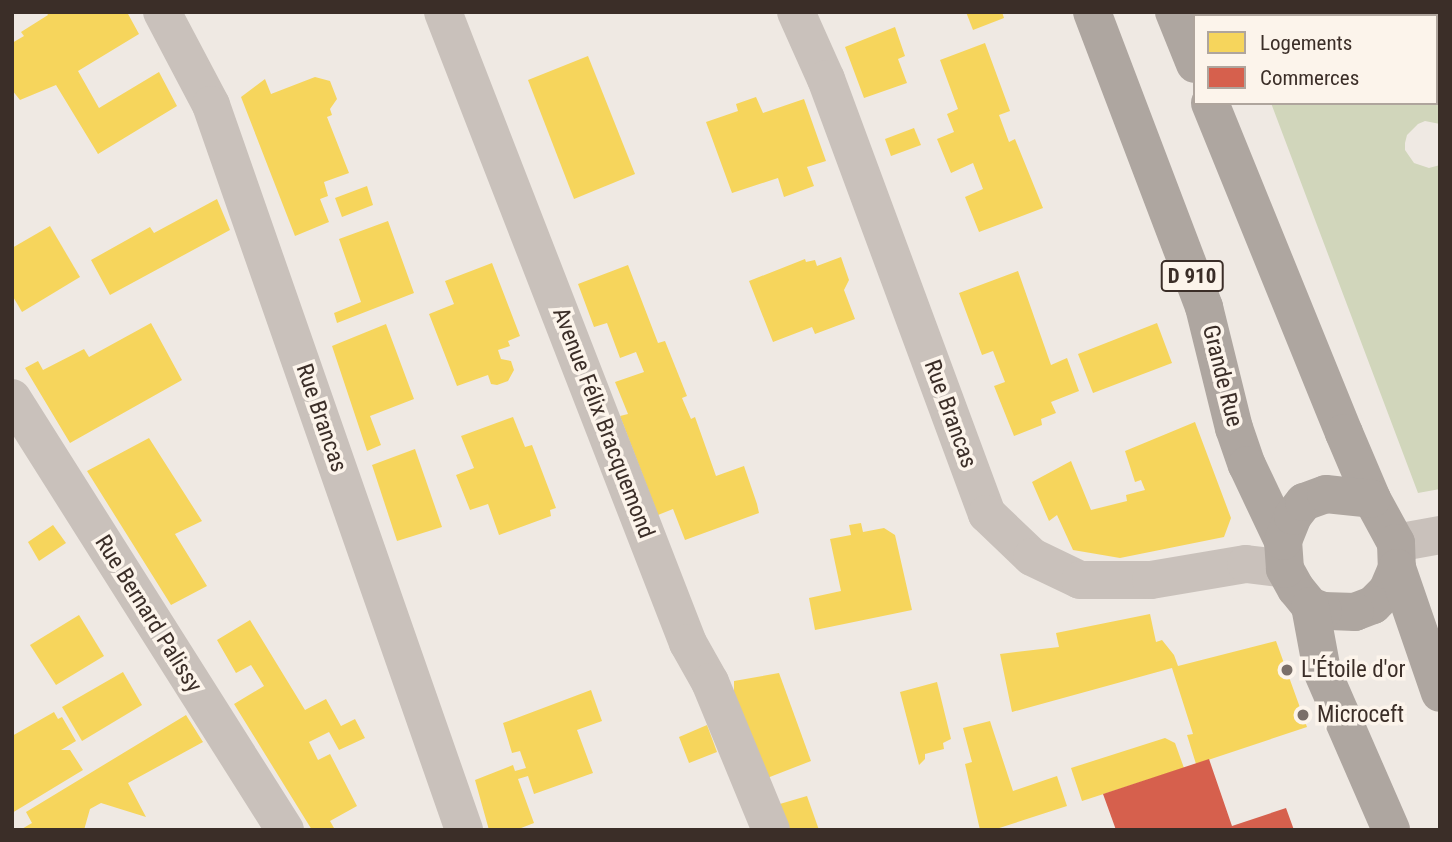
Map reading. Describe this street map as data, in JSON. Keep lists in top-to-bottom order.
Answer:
{
  "streets": {
    "main road": ["D 910", "Grande Rue"],
    "street": ["Rue Brancas", "Avenue Félix Bracquemond", "Rue Bernard Palissy"]
  },
  "crossings": [
    ["D 910", "Grande Rue"],
    ["D 910", "Rue Brancas"],
    ["Grande Rue", "Rue Brancas"]
  ],
  "places": ["L'Étoile d'or", "Microceft"],
  "legend": ["Logements", "Commerces"]
}
